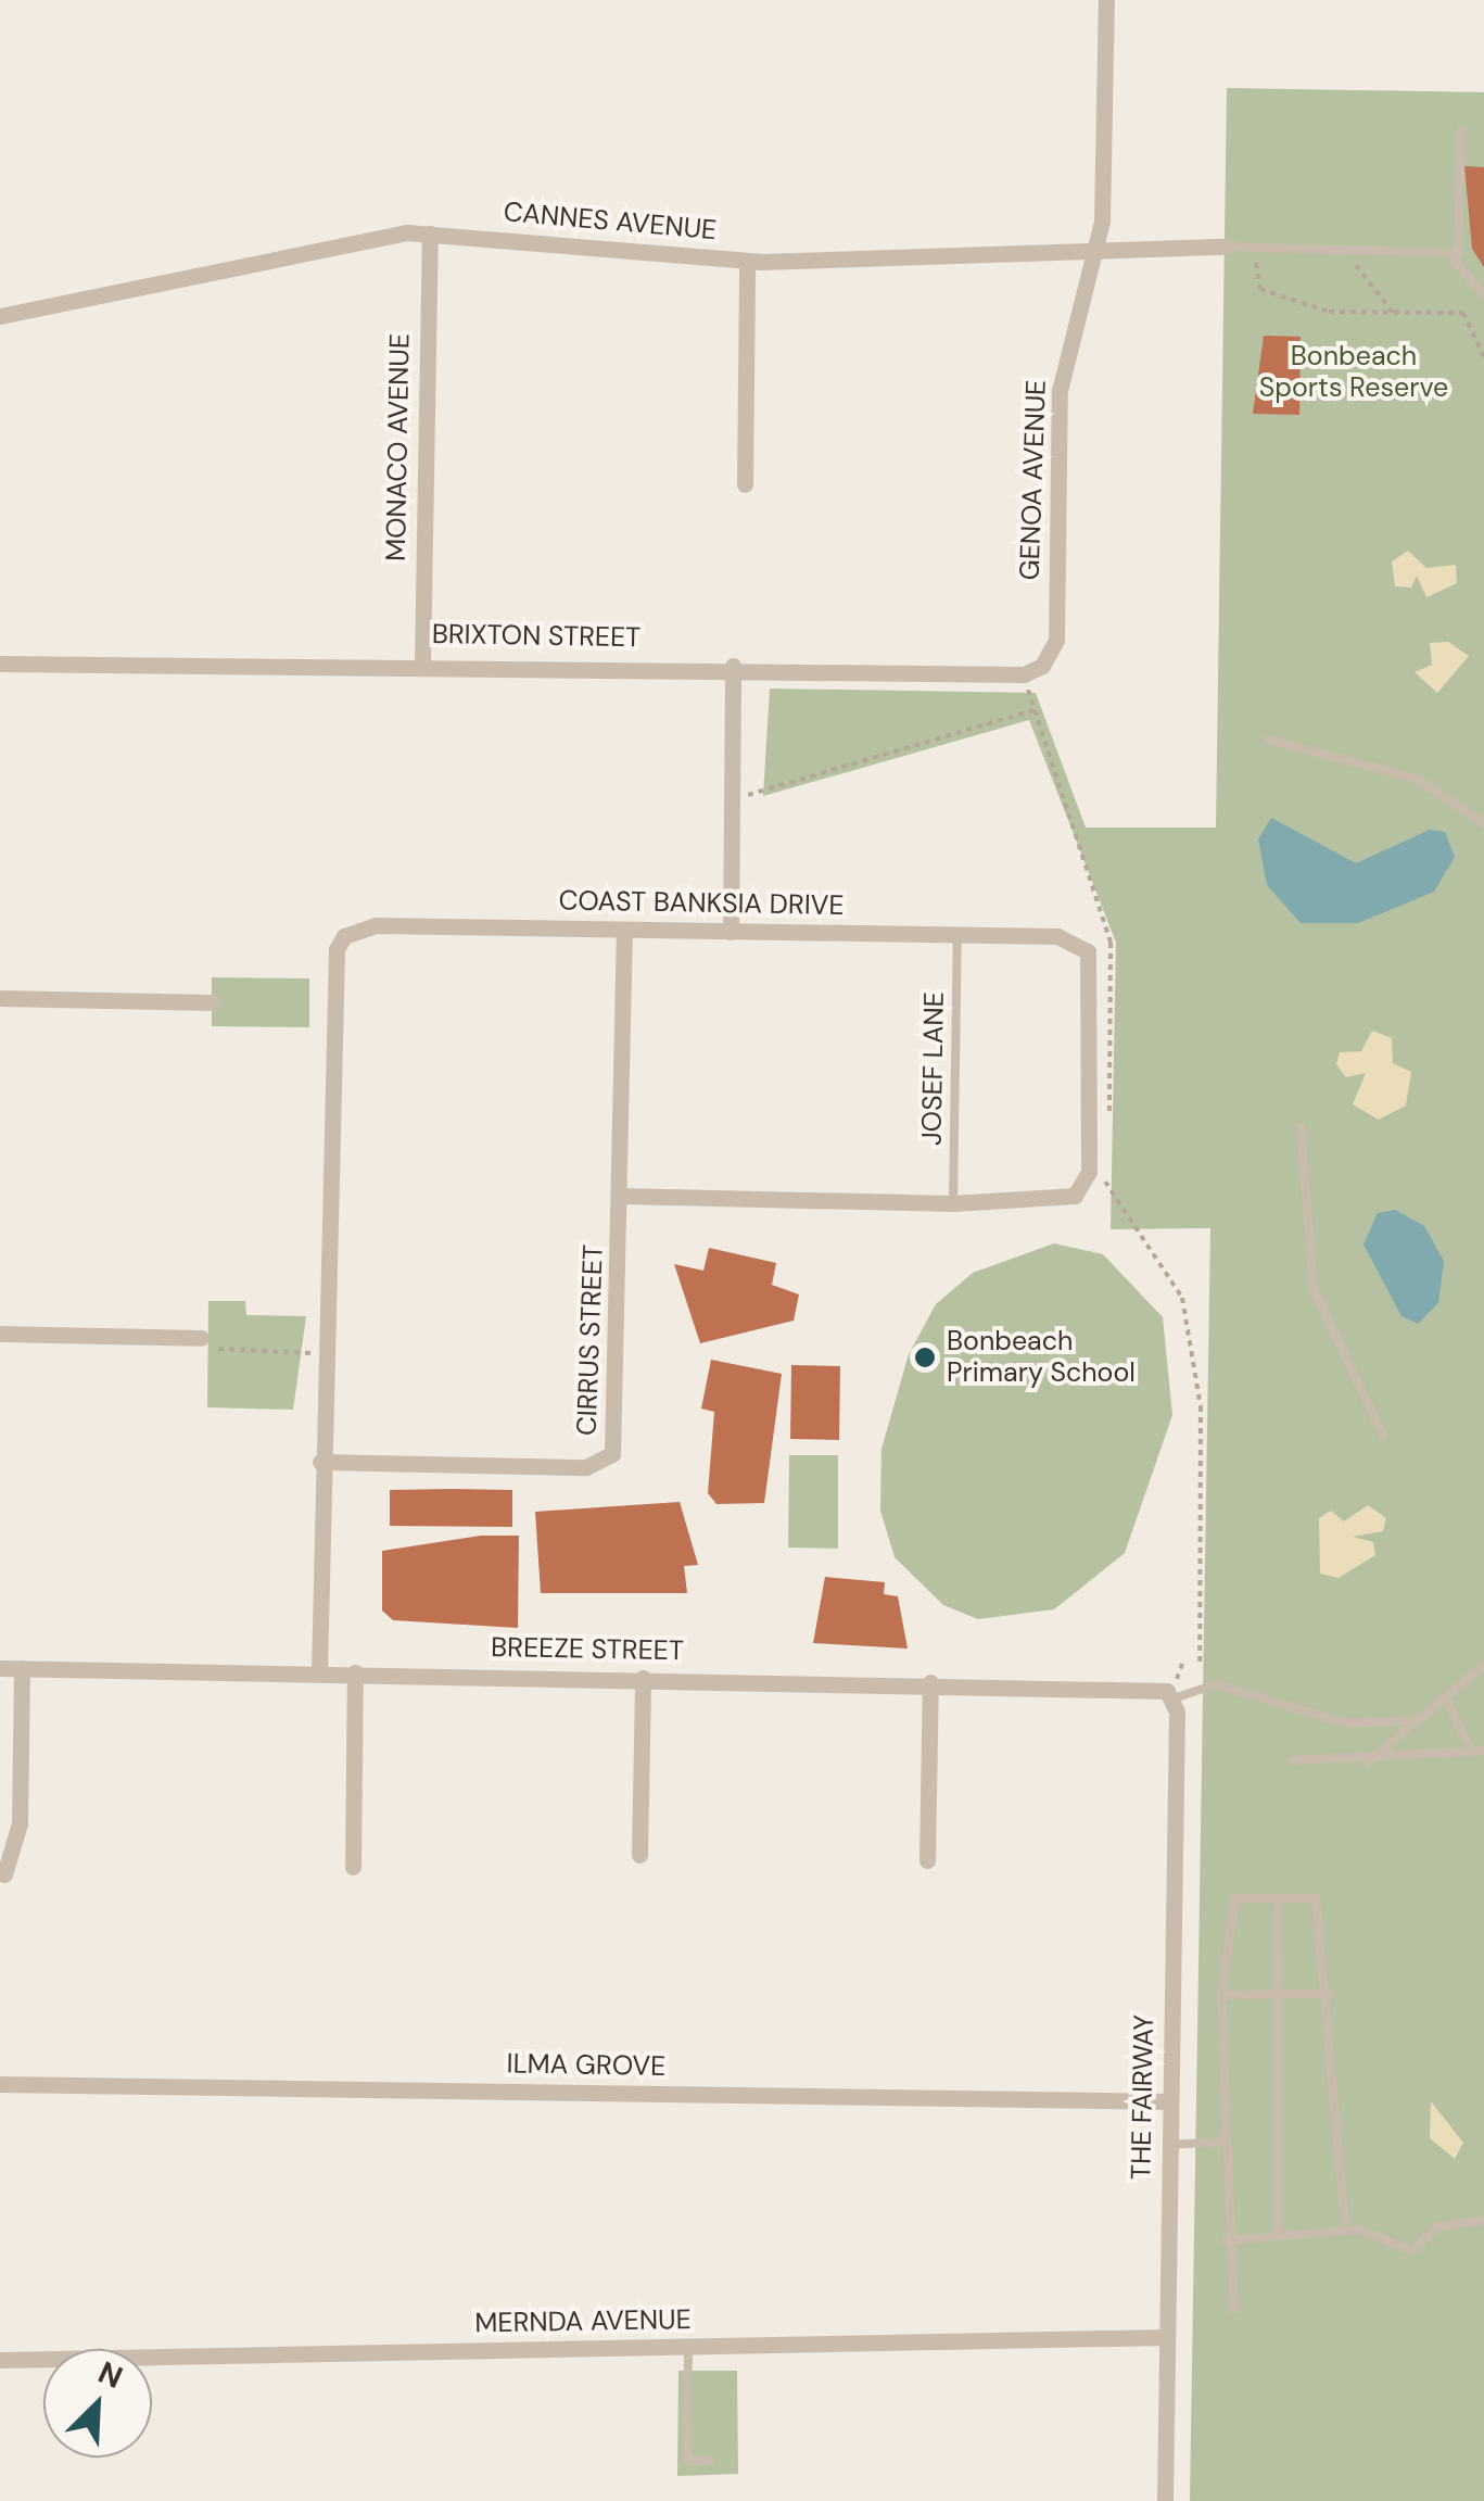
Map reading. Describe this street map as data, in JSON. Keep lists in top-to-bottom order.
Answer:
{
  "streets": {
    "street": [
      "CANNES AVENUE",
      "MONACO AVENUE",
      "GENOA AVENUE",
      "BRIXTON STREET",
      "COAST BANKSIA DRIVE",
      "CIRRUS STREET",
      "BREEZE STREET",
      "ILMA GROVE",
      "THE FAIRWAY",
      "MERNDA AVENUE"
    ],
    "lane": ["JOSEF LANE"]
  },
  "crossings": [
    ["CANNES AVENUE", "MONACO AVENUE"],
    ["CANNES AVENUE", "GENOA AVENUE"],
    ["MONACO AVENUE", "BRIXTON STREET"],
    ["GENOA AVENUE", "BRIXTON STREET"],
    ["COAST BANKSIA DRIVE", "JOSEF LANE"],
    ["COAST BANKSIA DRIVE", "CIRRUS STREET"],
    ["COAST BANKSIA DRIVE", "BREEZE STREET"],
    ["BREEZE STREET", "THE FAIRWAY"],
    ["ILMA GROVE", "THE FAIRWAY"],
    ["THE FAIRWAY", "MERNDA AVENUE"]
  ],
  "parks": ["Bonbeach Sports Reserve"],
  "places": ["Bonbeach Primary School"],
  "north": "top right"
}
